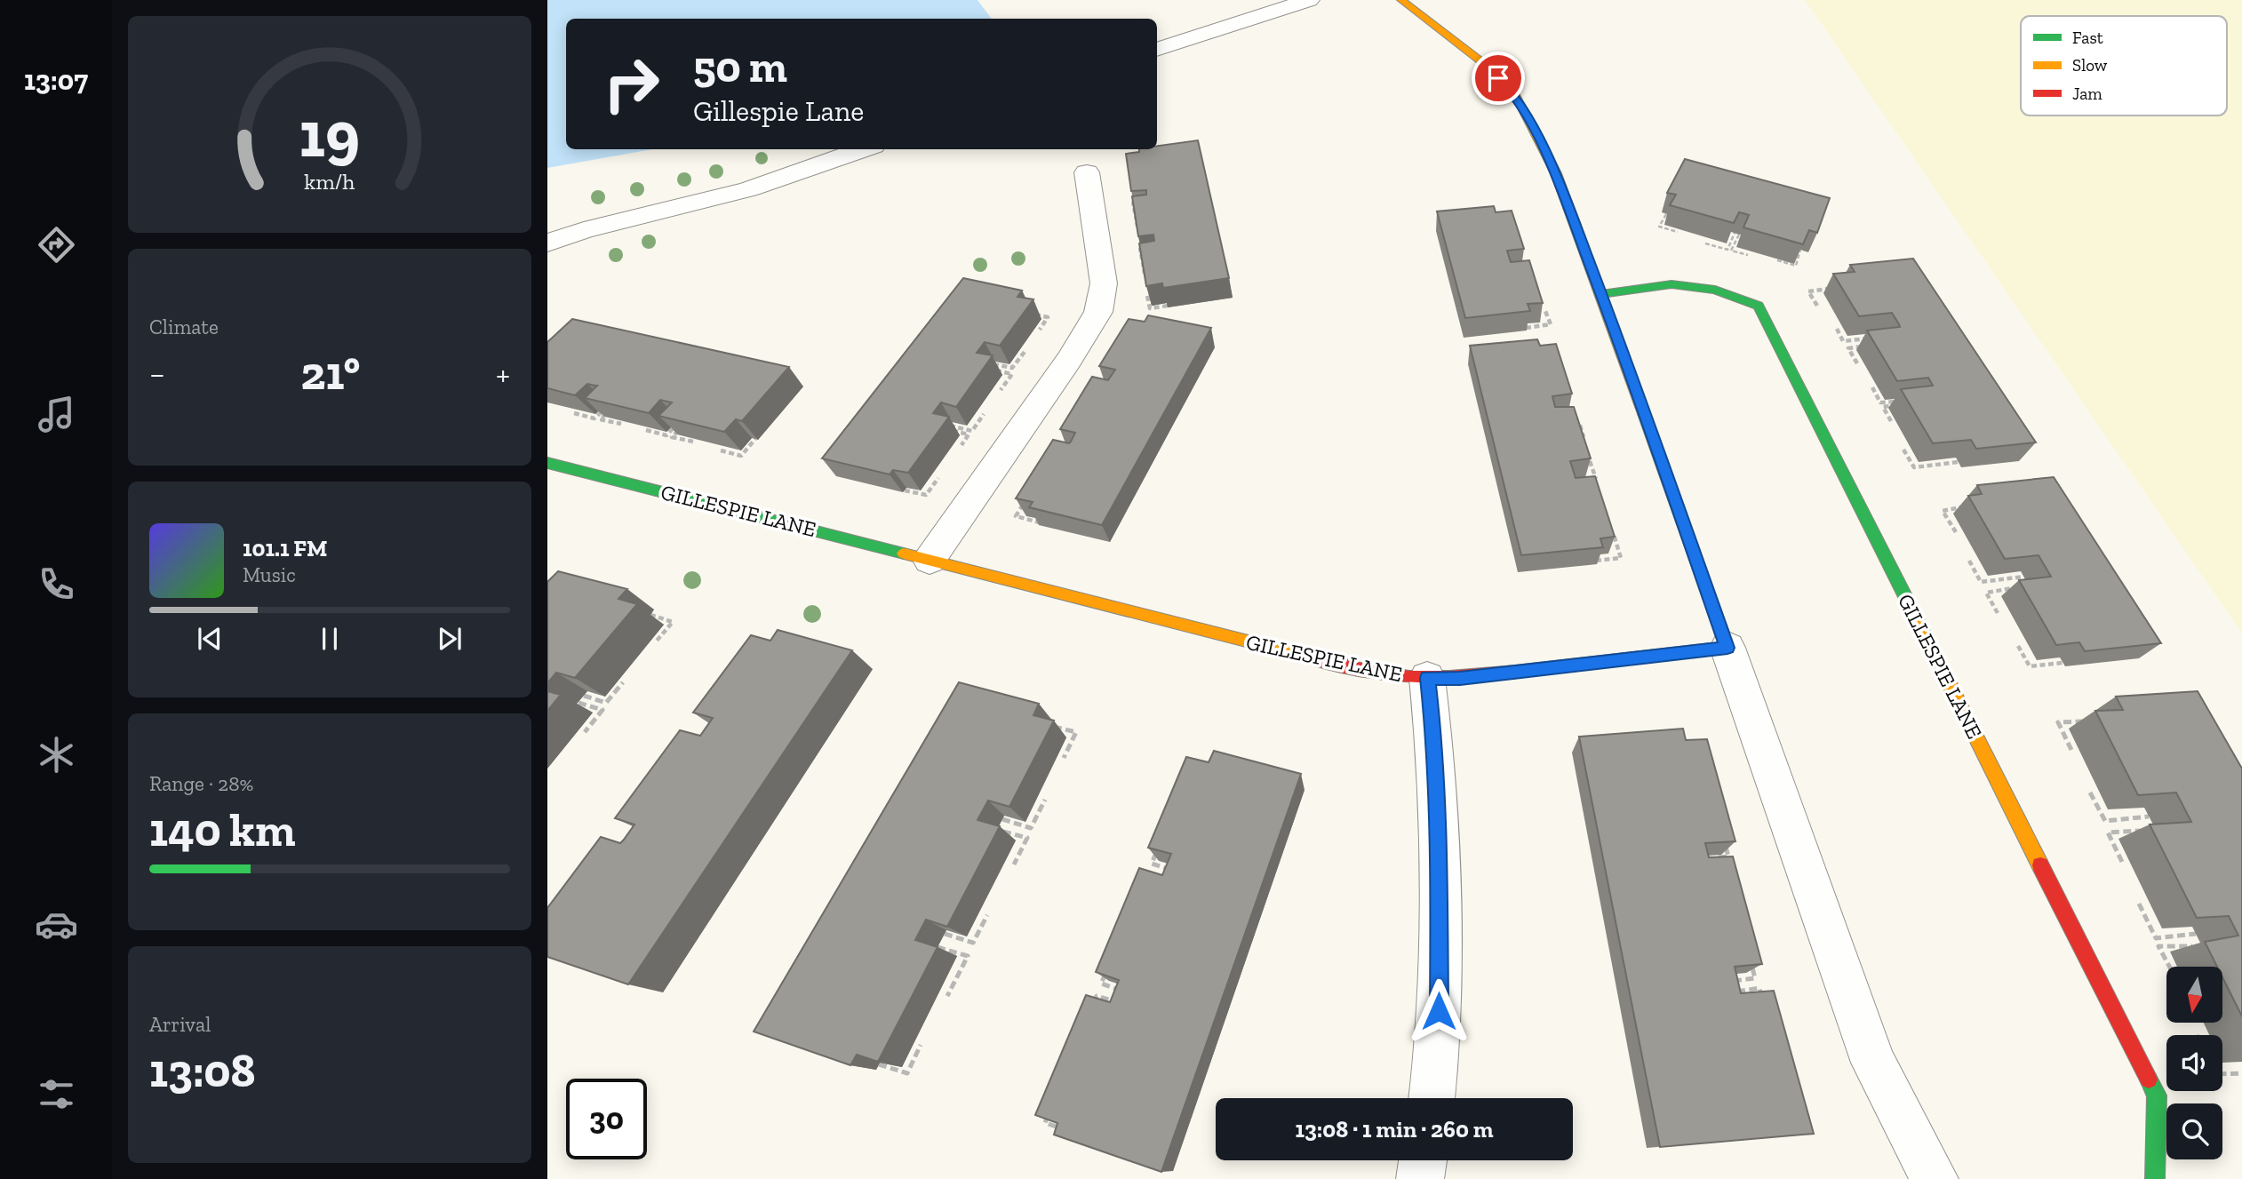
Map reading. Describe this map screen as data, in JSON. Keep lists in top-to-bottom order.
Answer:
{
  "streets": {
    "street": ["GILLESPIE LANE"]
  },
  "legend": ["Fast", "Slow", "Jam"],
  "north": "bottom",
  "page": {
    "tabs": "13:07",
    "turn": ["50 m", "Gillespie Lane"],
    "tile": [
      "Climate",
      ["Range · 28%", "140 km"],
      ["Arrival", "13:08"]
    ],
    "heat": ["−", "21°", "+"],
    "song": ["101.1 FM", "Music"],
    "limit": "30",
    "trip": "13:08 · 1 min · 260 m",
    "gauge": ["19", "km/h"]
  }
}
